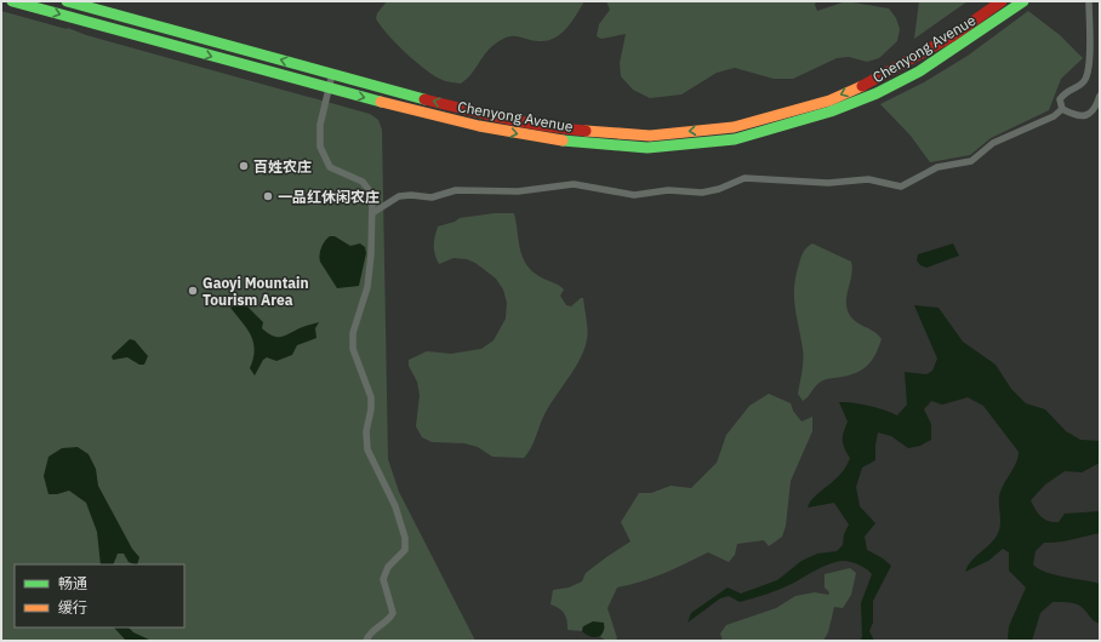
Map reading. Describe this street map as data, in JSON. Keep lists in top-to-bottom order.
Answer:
{
  "streets": {
    "highway": ["Chenyong Avenue"]
  },
  "places": ["百姓农庄", "一品红休闲农庄", "Gaoyi Mountain Tourism Area"],
  "legend": ["畅通", "缓行"]
}
